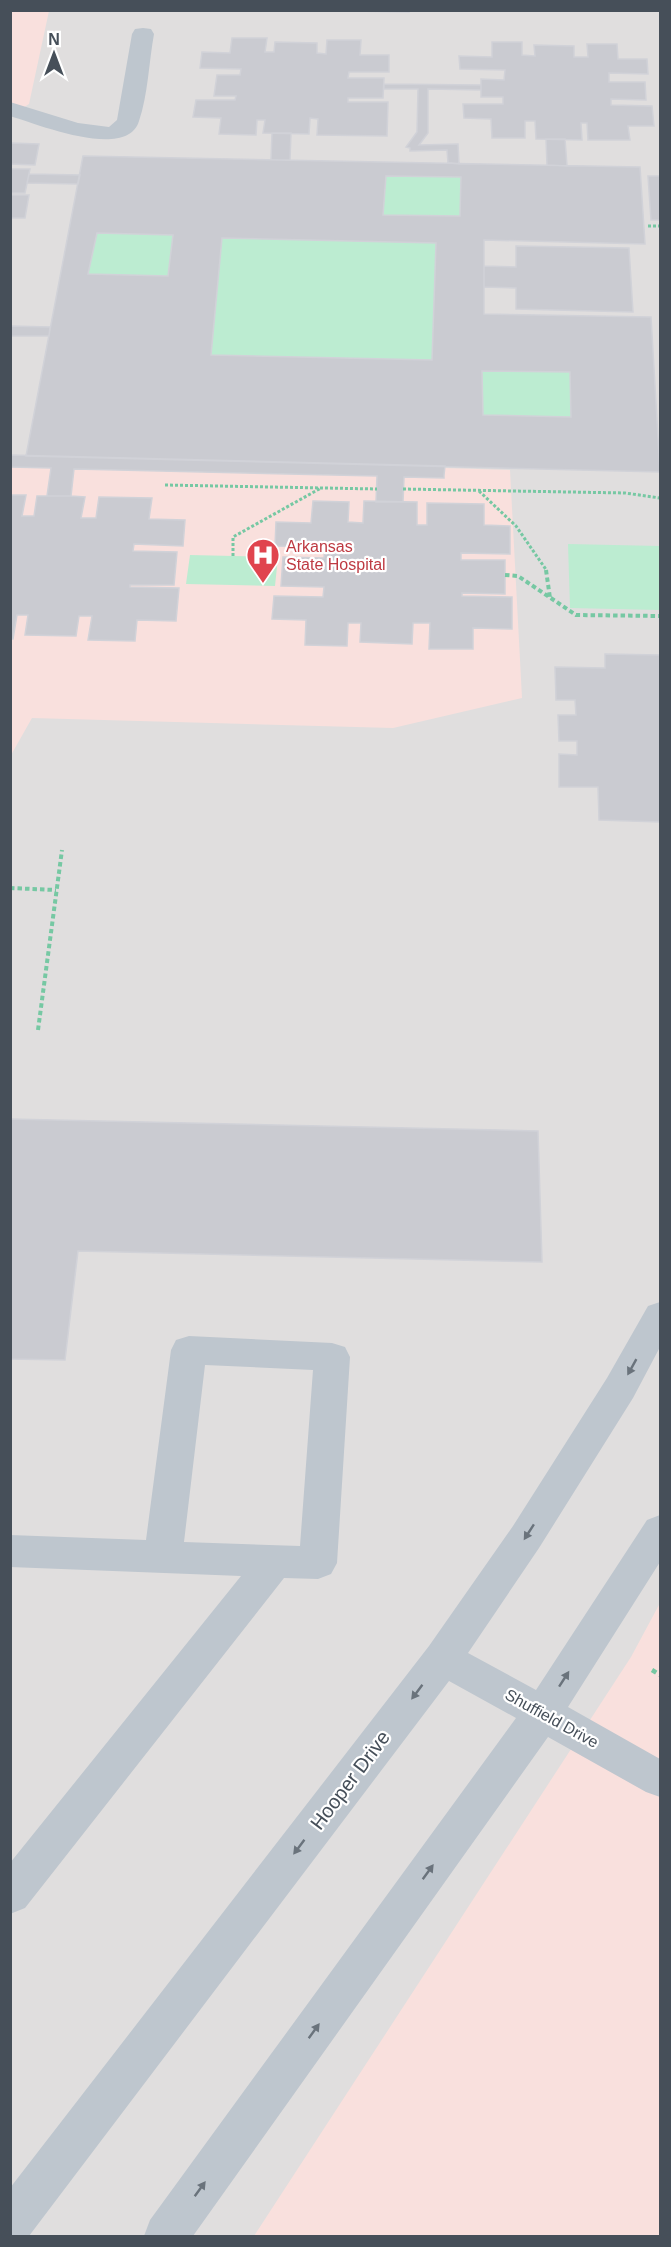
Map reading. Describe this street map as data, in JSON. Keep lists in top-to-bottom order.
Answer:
{
  "streets": {
    "street": ["Shuffield Drive", "Hooper Drive"]
  },
  "crossings": [
    ["Shuffield Drive", "Hooper Drive"]
  ],
  "places": {
    "hospital": ["Arkansas State Hospital"]
  },
  "north": "top"
}
